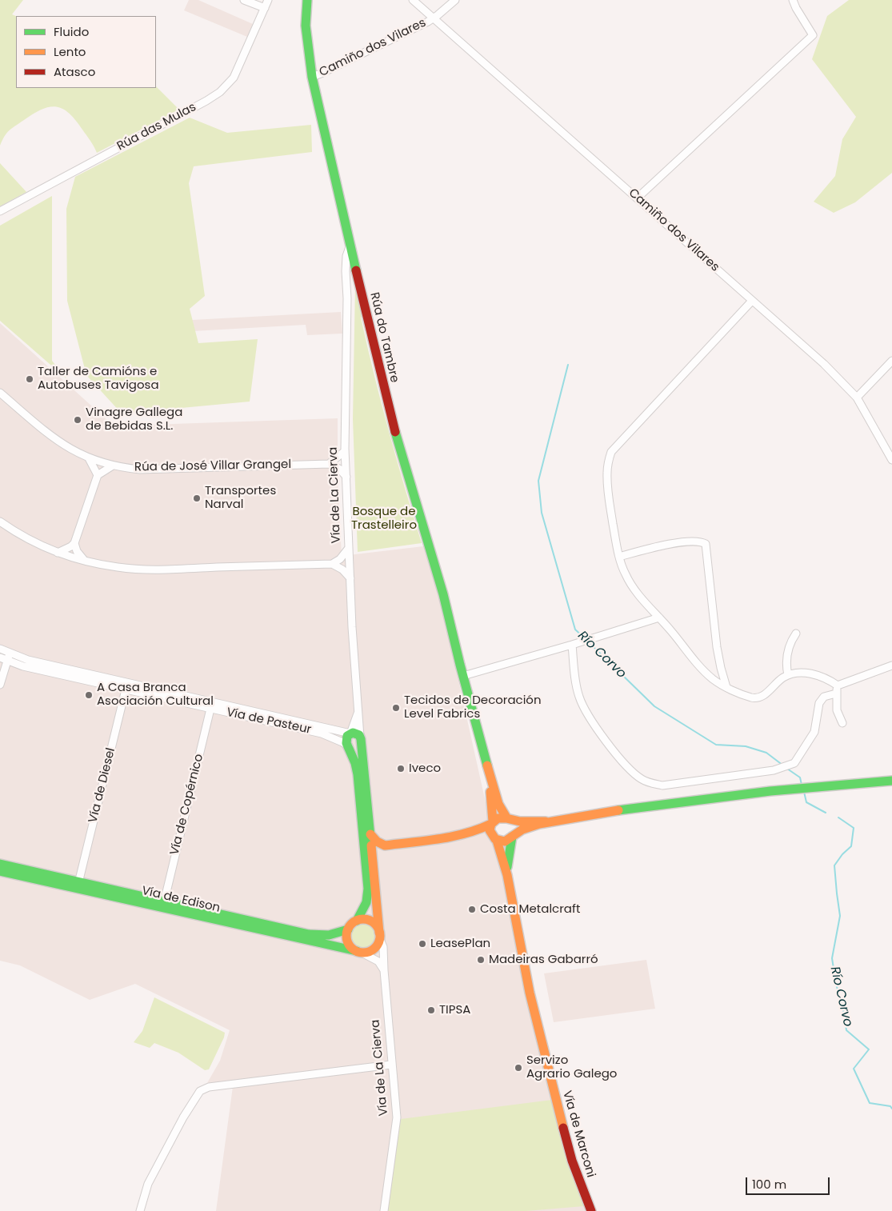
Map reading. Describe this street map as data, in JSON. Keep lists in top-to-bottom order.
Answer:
{
  "streets": {
    "main road": [
      "Rúa do Tambre",
      "Vía de La Cierva",
      "Vía de Edison",
      "Vía de Marconi"
    ],
    "street": [
      "Camiño dos Vilares",
      "Rúa das Mulas",
      "Rúa de José Villar Grangel",
      "Vía de Pasteur",
      "Vía de Diesel",
      "Vía de Copérnico"
    ]
  },
  "crossings": [
    ["Camiño dos Vilares", "Rúa do Tambre"],
    ["Rúa do Tambre", "Vía de La Cierva"],
    ["Rúa de José Villar Grangel", "Vía de La Cierva"],
    ["Vía de La Cierva", "Vía de Pasteur"],
    ["Vía de La Cierva", "Vía de Edison"],
    ["Vía de Pasteur", "Vía de Diesel"],
    ["Vía de Pasteur", "Vía de Copérnico"],
    ["Vía de Diesel", "Vía de Edison"],
    ["Vía de Copérnico", "Vía de Edison"]
  ],
  "water": ["Río Corvo"],
  "parks": ["Bosque de Trastelleiro"],
  "places": [
    "Taller de Camións e Autobuses Tavigosa",
    "Vinagre Gallega de Bebidas S.L.",
    "Transportes Narval",
    "A Casa Branca Asociación Cultural",
    "Tecidos de Decoración Level Fabrics",
    "Iveco",
    "Costa Metalcraft",
    "LeasePlan",
    "Madeiras Gabarró",
    "TIPSA",
    "Servizo Agrario Galego"
  ],
  "legend": ["Fluido", "Lento", "Atasco"],
  "scale_bar": "100 m"
}
